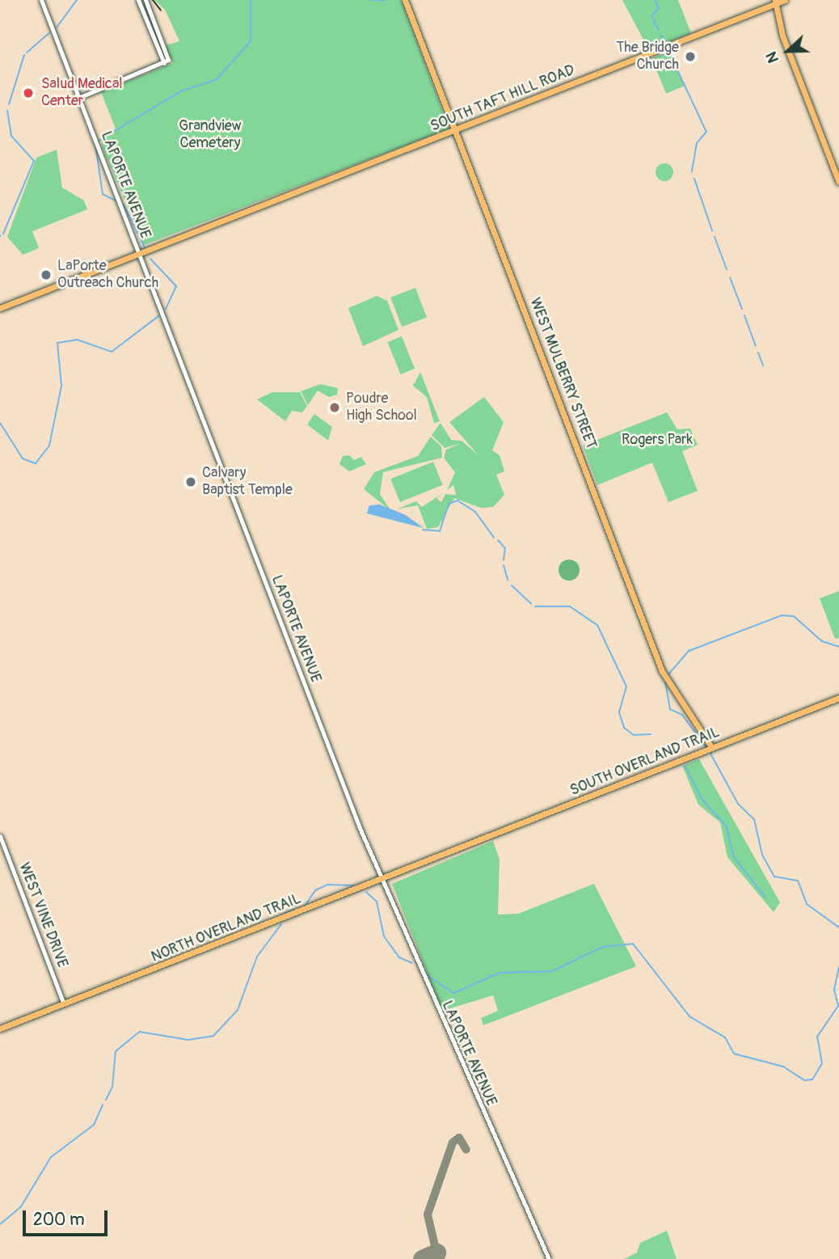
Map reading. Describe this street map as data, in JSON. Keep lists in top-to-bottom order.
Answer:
{
  "streets": {
    "main road": [
      "SOUTH TAFT HILL ROAD",
      "WEST MULBERRY STREET",
      "SOUTH OVERLAND TRAIL",
      "NORTH OVERLAND TRAIL"
    ],
    "street": ["LAPORTE AVENUE", "WEST VINE DRIVE"]
  },
  "crossings": [
    ["SOUTH TAFT HILL ROAD", "LAPORTE AVENUE"],
    ["SOUTH TAFT HILL ROAD", "WEST MULBERRY STREET"],
    ["LAPORTE AVENUE", "NORTH OVERLAND TRAIL"],
    ["WEST MULBERRY STREET", "SOUTH OVERLAND TRAIL"],
    ["SOUTH OVERLAND TRAIL", "NORTH OVERLAND TRAIL"],
    ["WEST VINE DRIVE", "NORTH OVERLAND TRAIL"]
  ],
  "parks": ["Grandview Cemetery", "Rogers Park"],
  "places": [
    "The Bridge Church",
    "Salud Medical Center",
    "LaPorte Outreach Church",
    "Poudre High School",
    "Calvary Baptist Temple"
  ],
  "scale_bar": "200 m",
  "north": "left"
}
